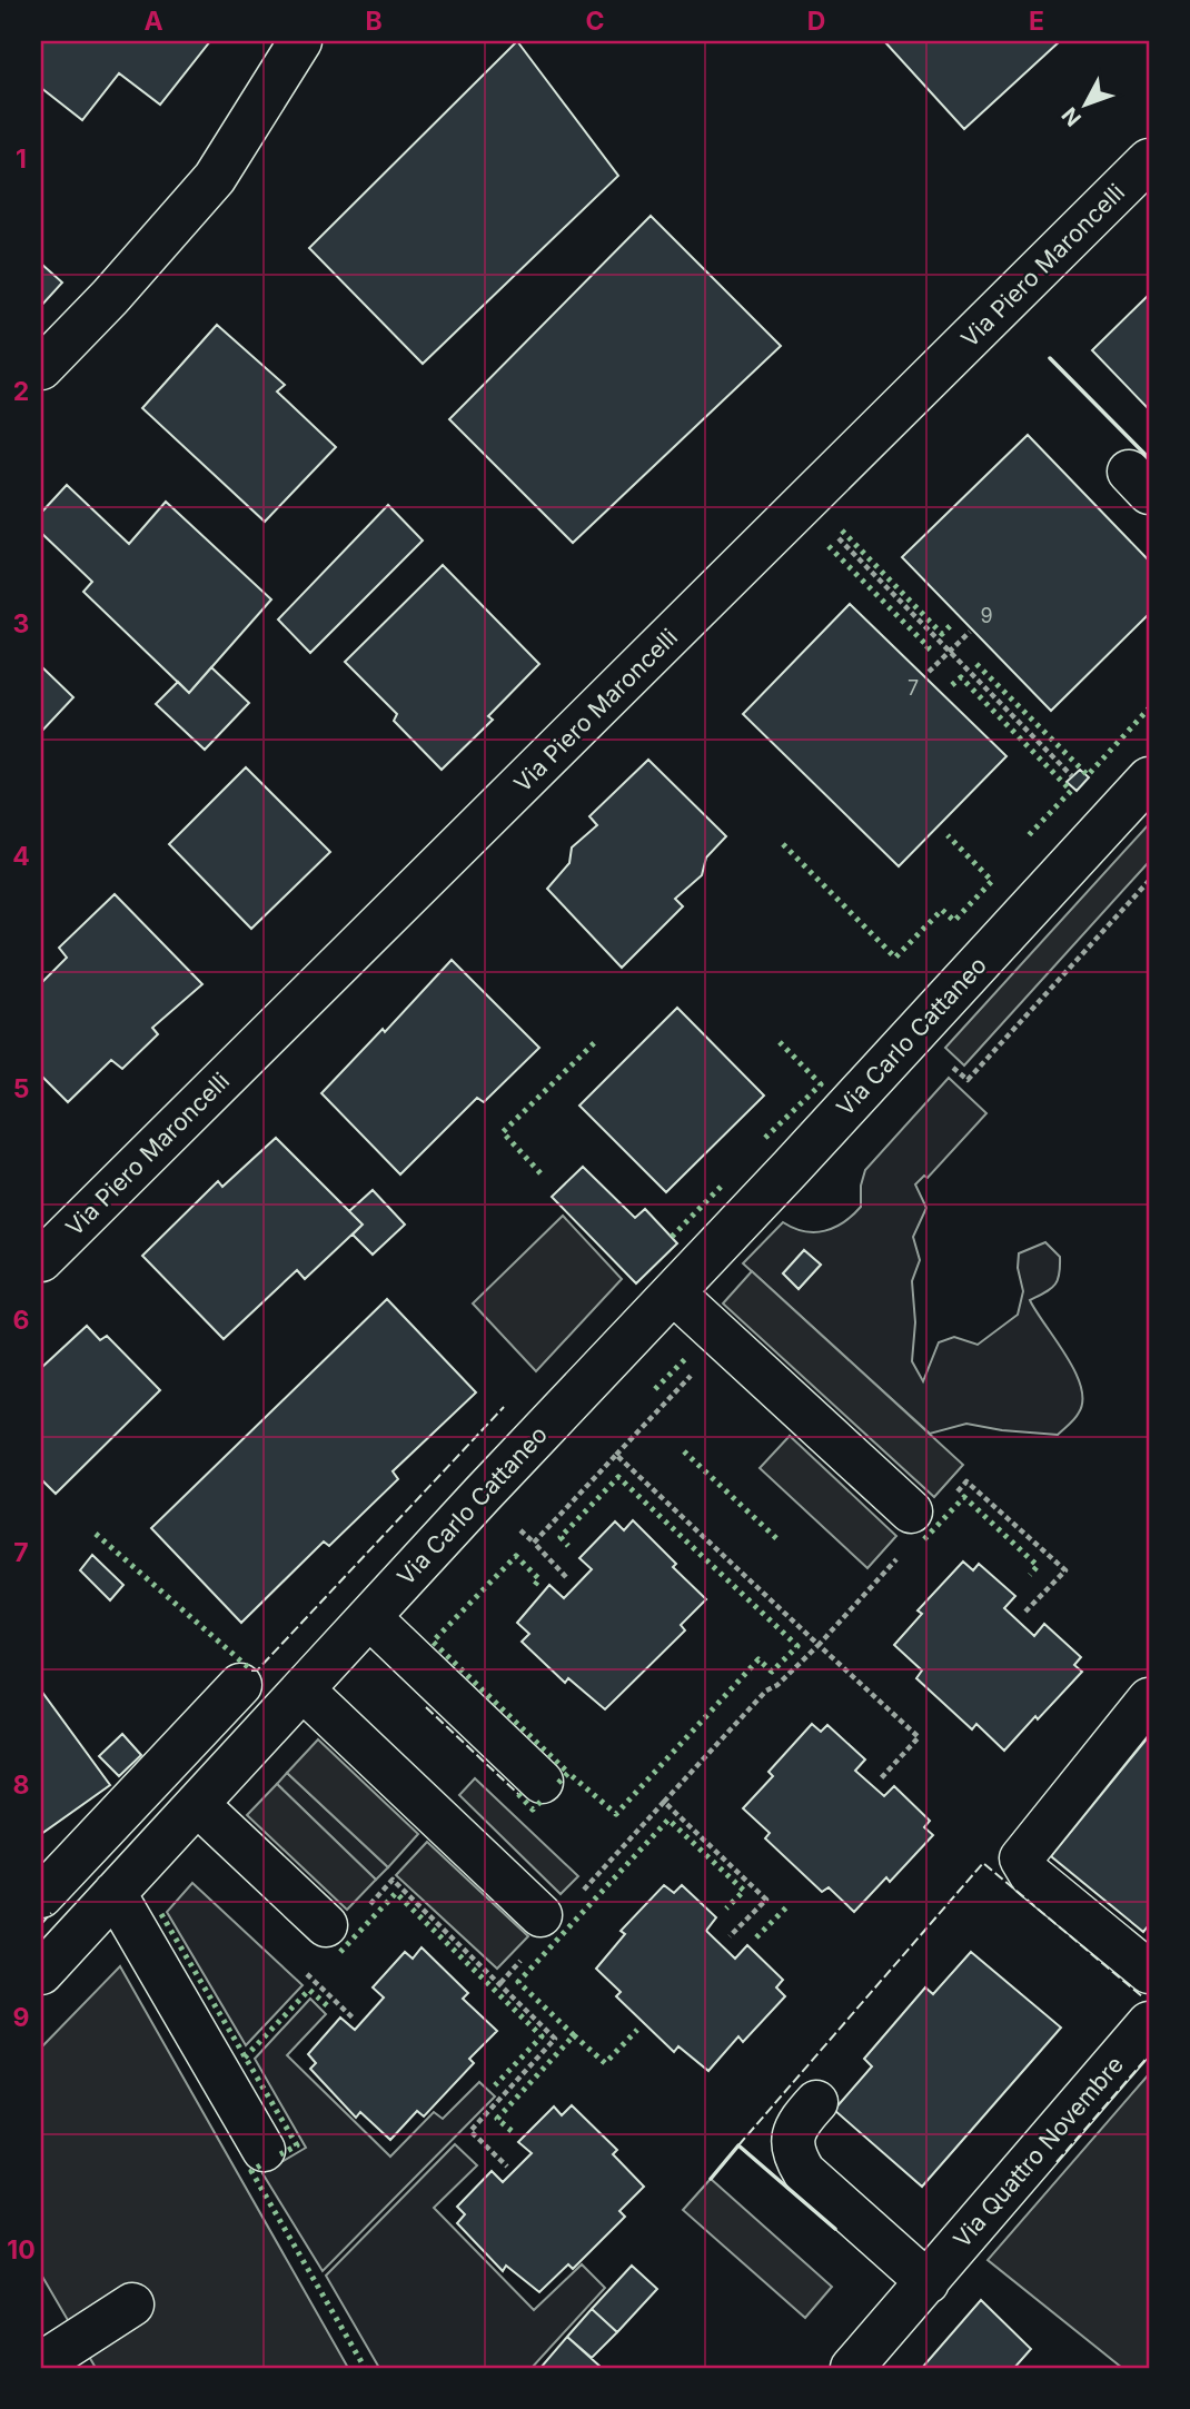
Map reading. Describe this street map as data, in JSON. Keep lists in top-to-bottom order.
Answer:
{
  "streets": {
    "street": ["Via Piero Maroncelli", "Via Carlo Cattaneo", "Via Quattro Novembre"]
  },
  "house_numbers": ["9", "7"],
  "north": "bottom left",
  "grid": {
    "columns": [
      "A",
      "B",
      "C",
      "D",
      "E"
    ],
    "rows": [
      "1",
      "2",
      "3",
      "4",
      "5",
      "6",
      "7",
      "8",
      "9",
      "10"
    ]
  }
}
